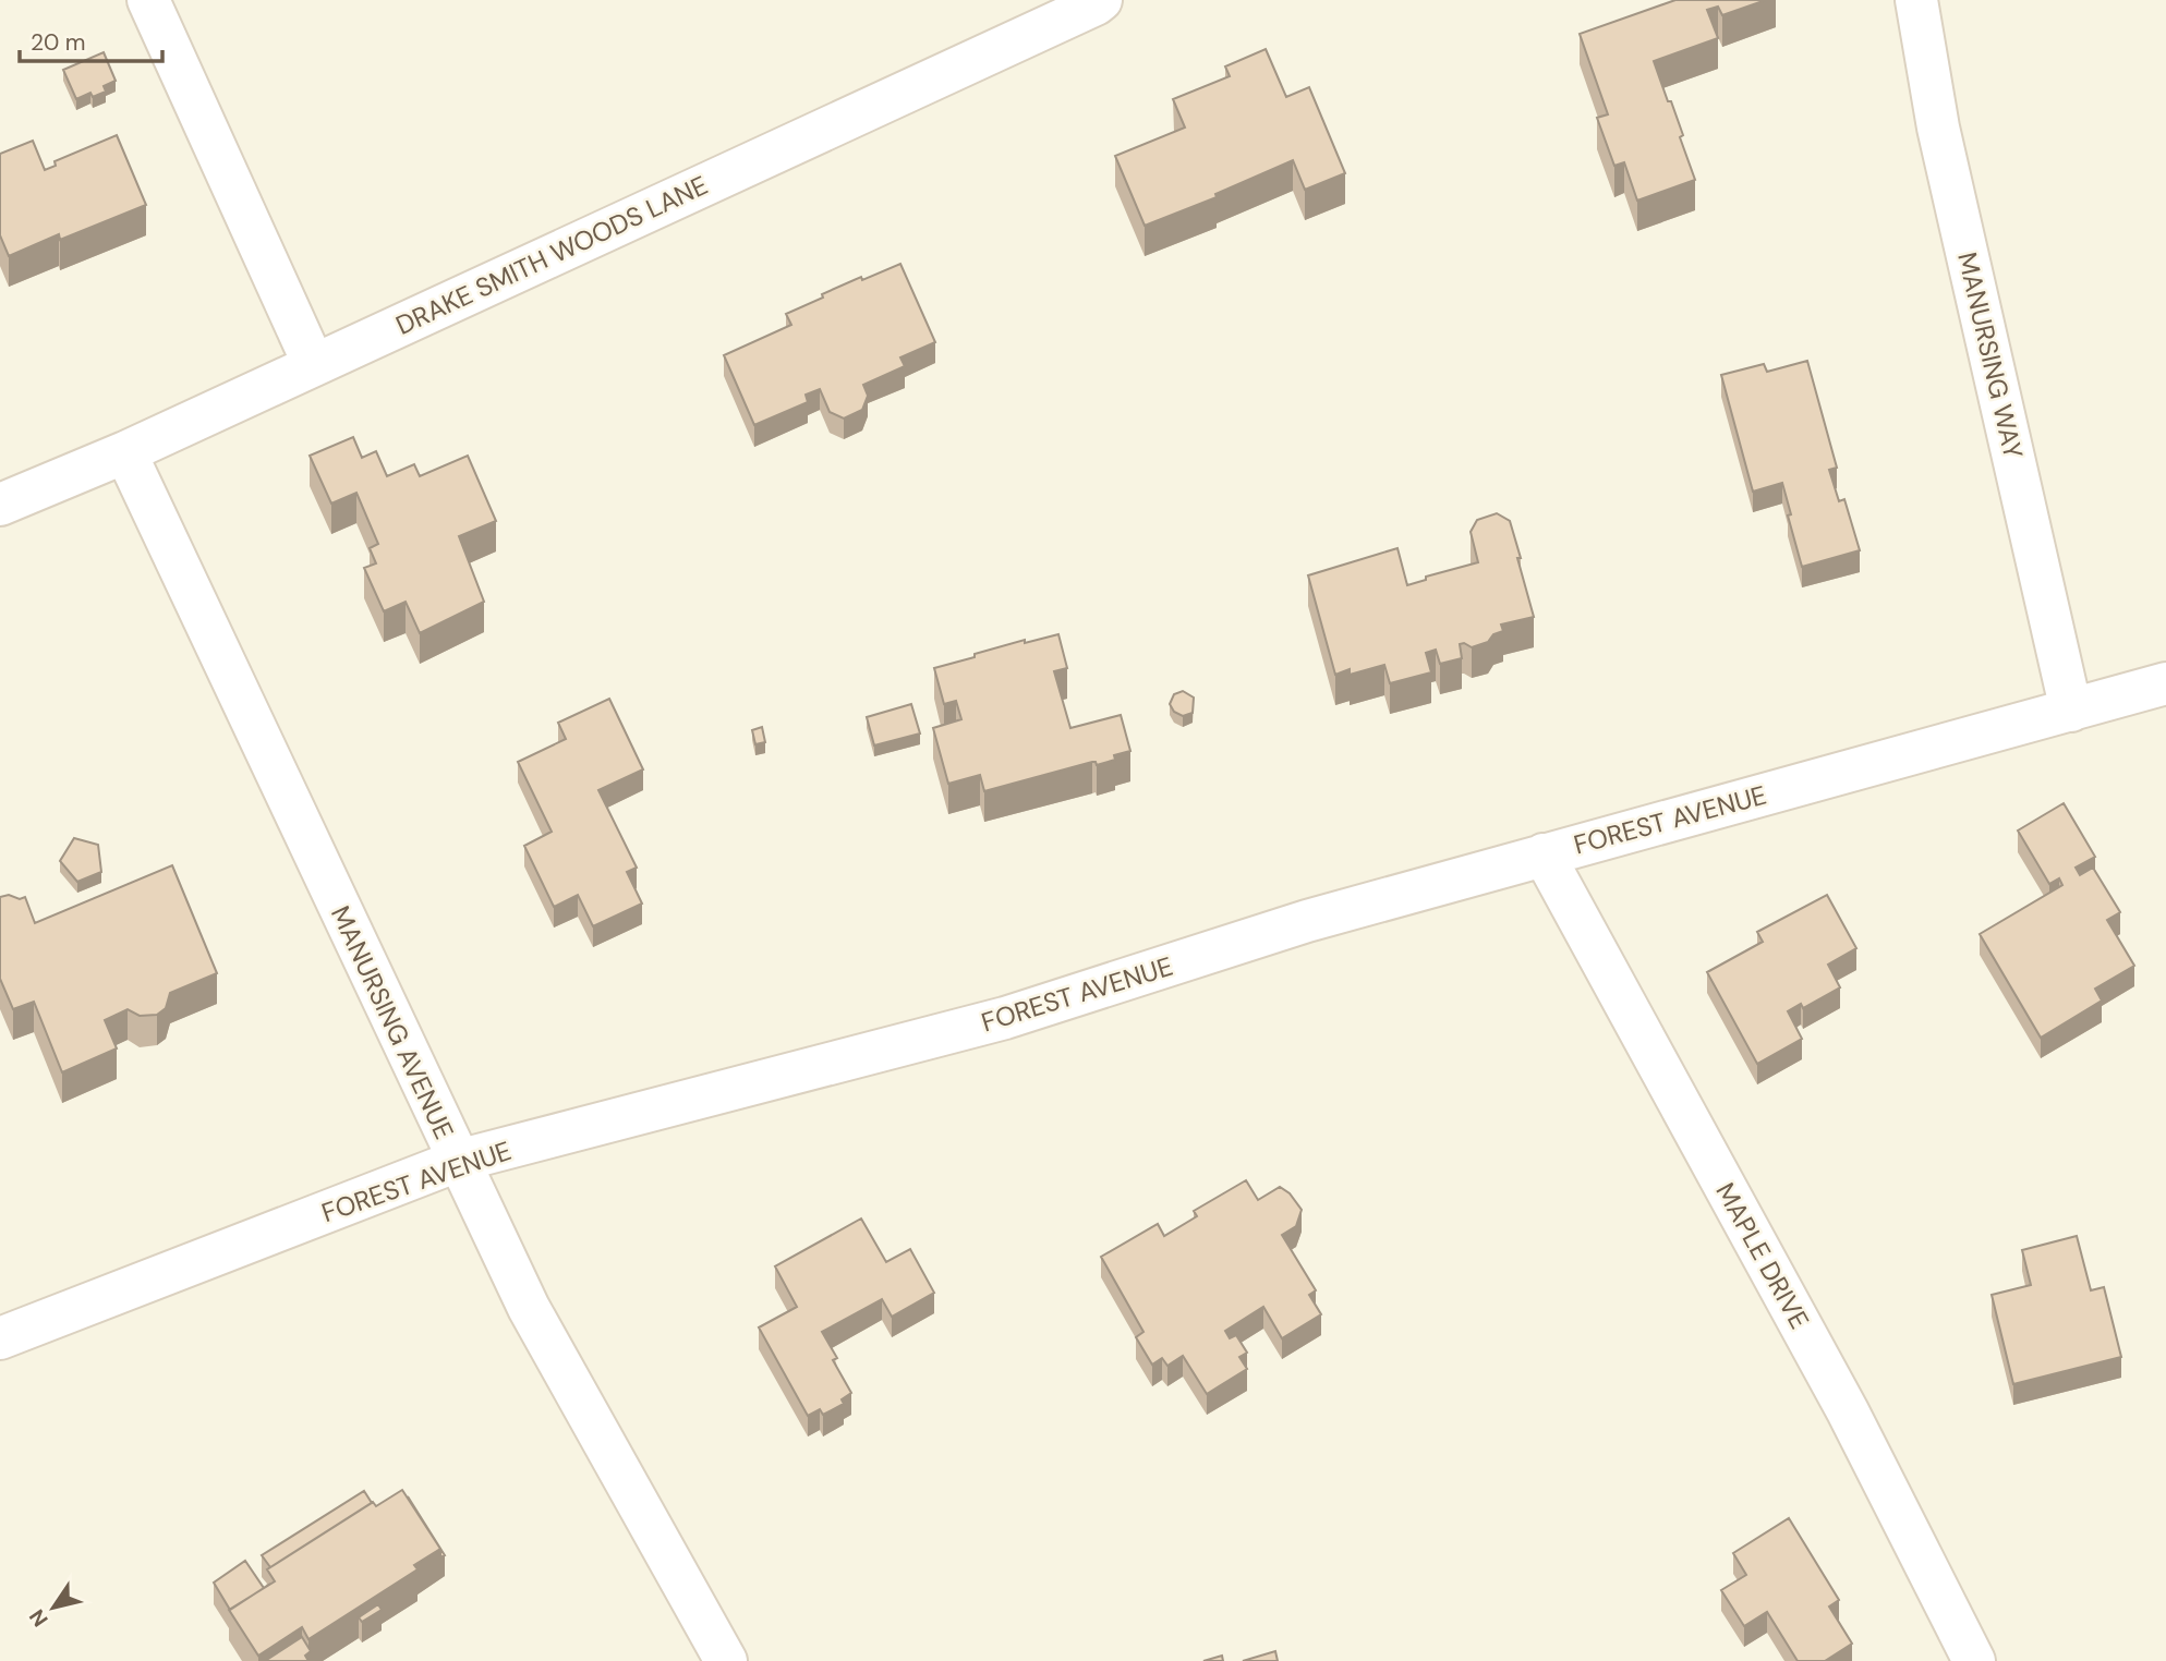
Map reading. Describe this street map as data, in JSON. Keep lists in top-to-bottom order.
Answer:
{
  "streets": {
    "street": [
      "DRAKE SMITH WOODS LANE",
      "MANURSING WAY",
      "FOREST AVENUE",
      "MANURSING AVENUE",
      "MAPLE DRIVE"
    ]
  },
  "crossings": [
    ["DRAKE SMITH WOODS LANE", "MANURSING AVENUE"],
    ["MANURSING WAY", "FOREST AVENUE"],
    ["FOREST AVENUE", "MANURSING AVENUE"],
    ["FOREST AVENUE", "MAPLE DRIVE"]
  ],
  "scale_bar": "20 m",
  "north": "bottom left"
}
